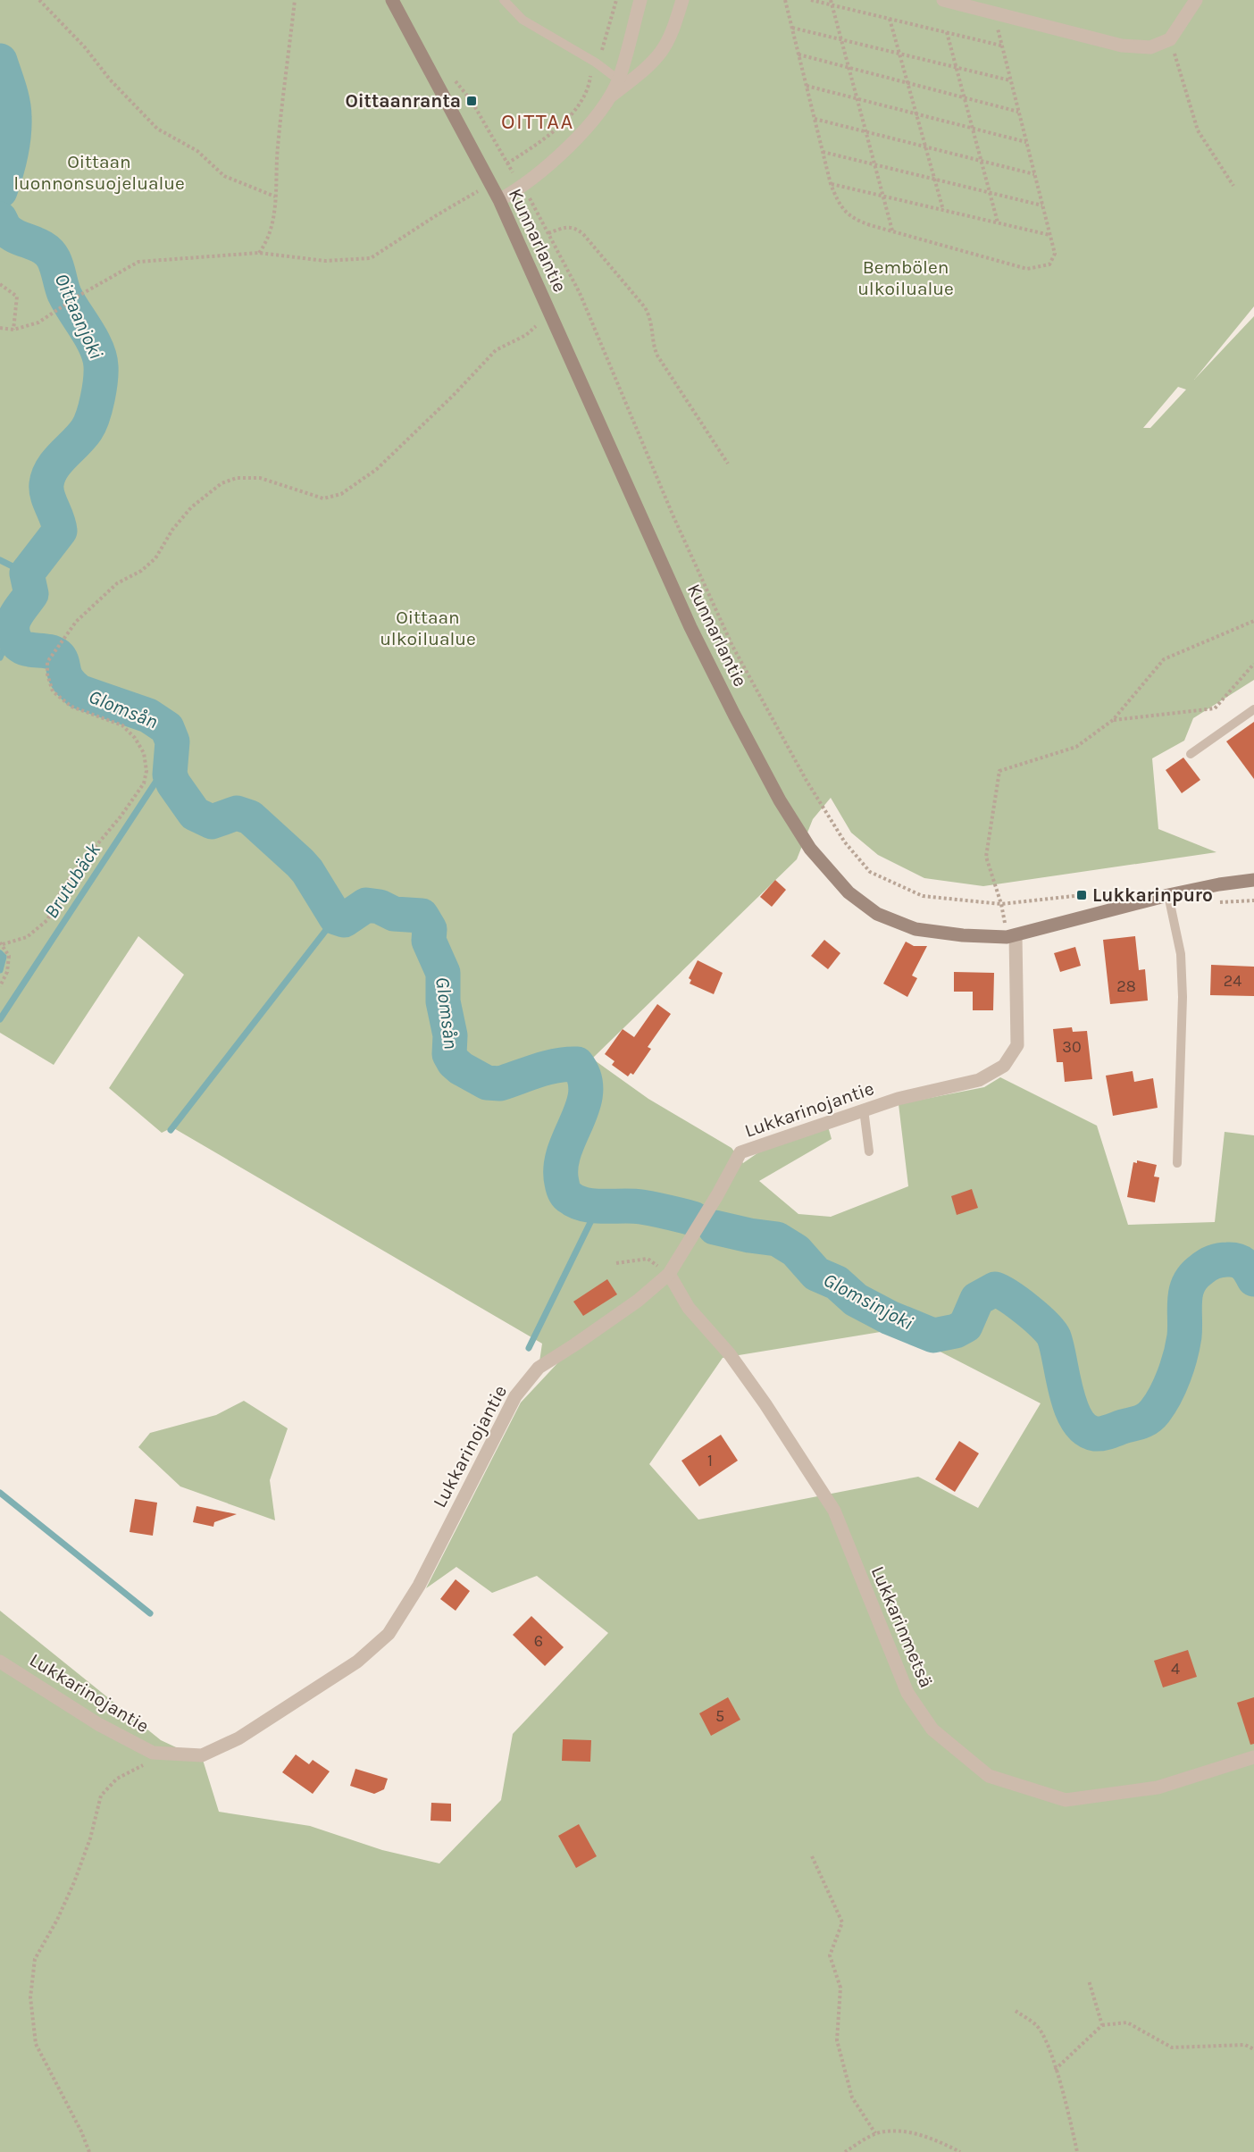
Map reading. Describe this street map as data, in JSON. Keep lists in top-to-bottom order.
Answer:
{
  "streets": {
    "main road": ["Kunnarlantie"],
    "street": ["Lukkarinojantie", "Lukkarinmetsä"]
  },
  "crossings": [
    ["Kunnarlantie", "Lukkarinojantie"],
    ["Lukkarinojantie", "Lukkarinmetsä"]
  ],
  "districts": ["OITTAA"],
  "water": [
    "Oittaanjoki",
    "Glomsån",
    "Brutubäck",
    "Glomsinjoki"
  ],
  "parks": ["Oittaan luonnonsuojelualue", "Bembölen ulkoilualue", "Oittaan ulkoilualue"],
  "places": {
    "transit": ["Oittaanranta", "Lukkarinpuro"]
  },
  "house_numbers": [
    "24",
    "28",
    "30",
    "1",
    "6",
    "4",
    "5"
  ]
}
